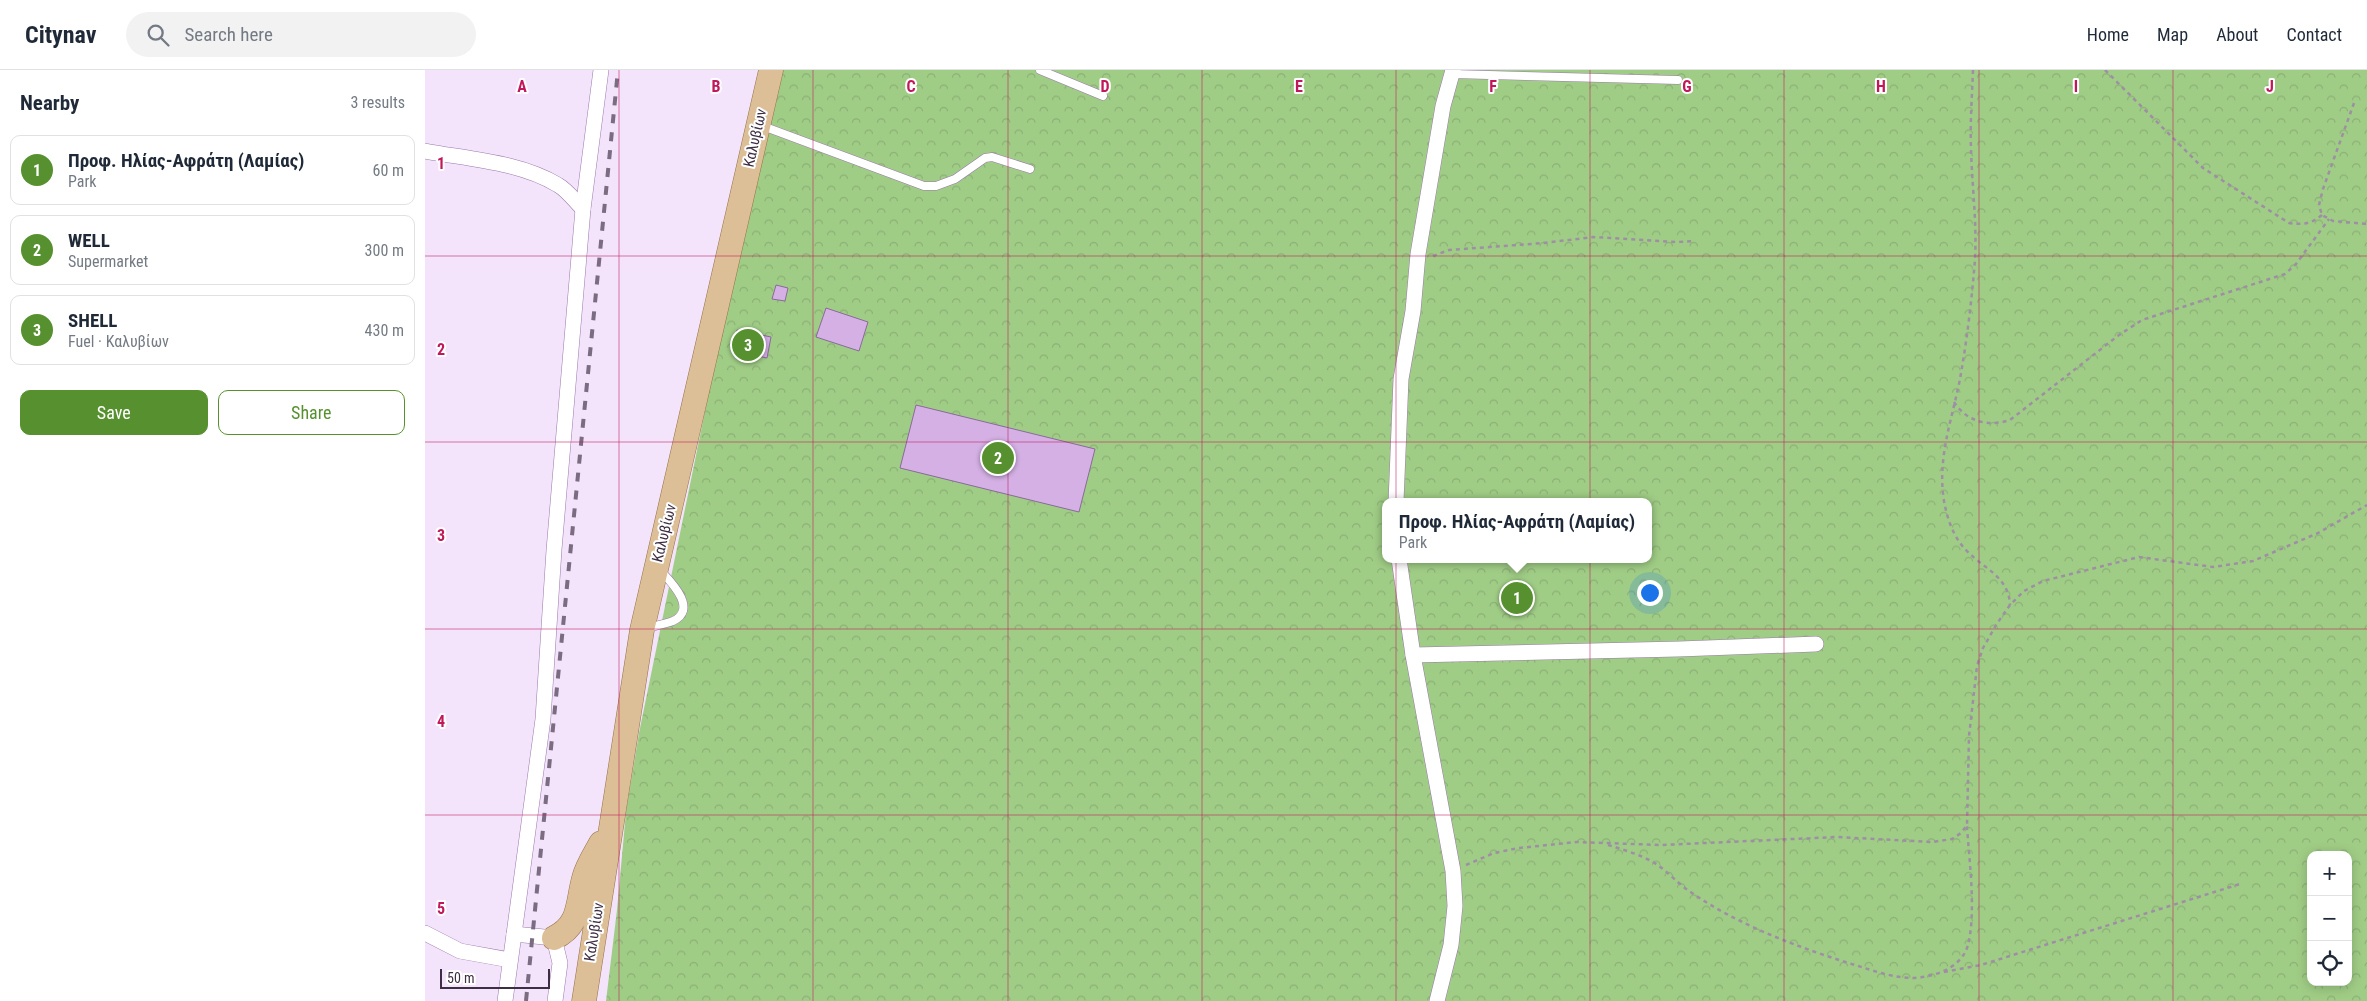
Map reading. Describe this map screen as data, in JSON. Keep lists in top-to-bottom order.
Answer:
{
  "streets": {
    "main road": ["Καλυβίων"]
  },
  "scale_bar": "50 m",
  "page": {
    "header": "Citynav",
    "search": "Search here",
    "nav": [
      "Home",
      "Map",
      "About",
      "Contact"
    ],
    "heading": ["Nearby", "3 results"],
    "list": [
      {
        "mark": "1",
        "name": "Προφ. Ηλίας-Αφράτη (Λαμίας)",
        "note": "Park",
        "value": "60 m"
      },
      {
        "mark": "2",
        "name": "WELL",
        "note": "Supermarket",
        "value": "300 m"
      },
      {
        "mark": "3",
        "name": "SHELL",
        "note": "Fuel · Καλυβίων",
        "value": "430 m"
      }
    ],
    "pins": ["3", "2", "1"],
    "buttons": ["Save", "Share"],
    "popup": ["Προφ. Ηλίας-Αφράτη (Λαμίας)", "Park"],
    "map_buttons": ["+", "−"],
    "scale": "50 m"
  },
  "grid": {
    "columns": [
      "A",
      "B",
      "C",
      "D",
      "E",
      "F",
      "G",
      "H",
      "I",
      "J"
    ],
    "rows": [
      "1",
      "2",
      "3",
      "4",
      "5"
    ]
  }
}
